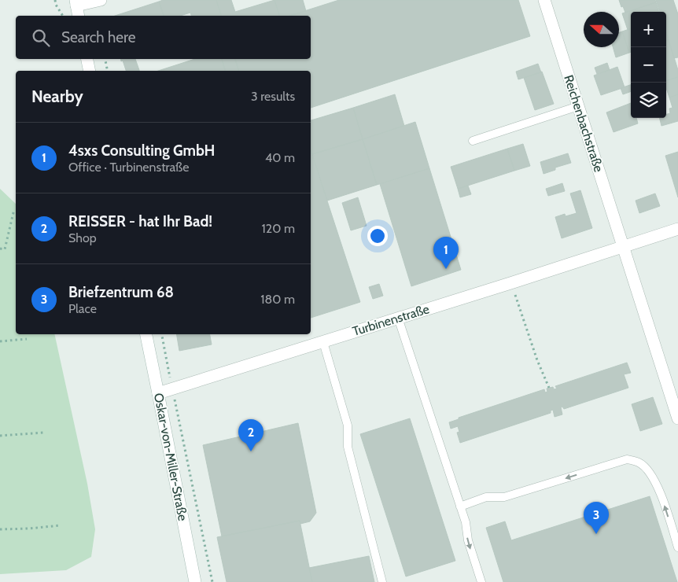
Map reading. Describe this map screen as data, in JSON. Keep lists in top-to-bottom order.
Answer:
{
  "streets": {
    "street": ["Reichenbachstraße", "Turbinenstraße", "Oskar-von-Miller-Straße"]
  },
  "crossings": [
    ["Reichenbachstraße", "Turbinenstraße"],
    ["Turbinenstraße", "Oskar-von-Miller-Straße"]
  ],
  "north": "left",
  "page": {
    "map_buttons": ["+", "−"],
    "search": "Search here",
    "heading": ["Nearby", "3 results"],
    "list": [
      {
        "mark": "1",
        "name": "4sxs Consulting GmbH",
        "note": "Office · Turbinenstraße",
        "value": "40 m"
      },
      {
        "mark": "2",
        "name": "REISSER - hat Ihr Bad!",
        "note": "Shop",
        "value": "120 m"
      },
      {
        "mark": "3",
        "name": "Briefzentrum 68",
        "note": "Place",
        "value": "180 m"
      }
    ],
    "pins": ["1", "2", "3"]
  }
}
